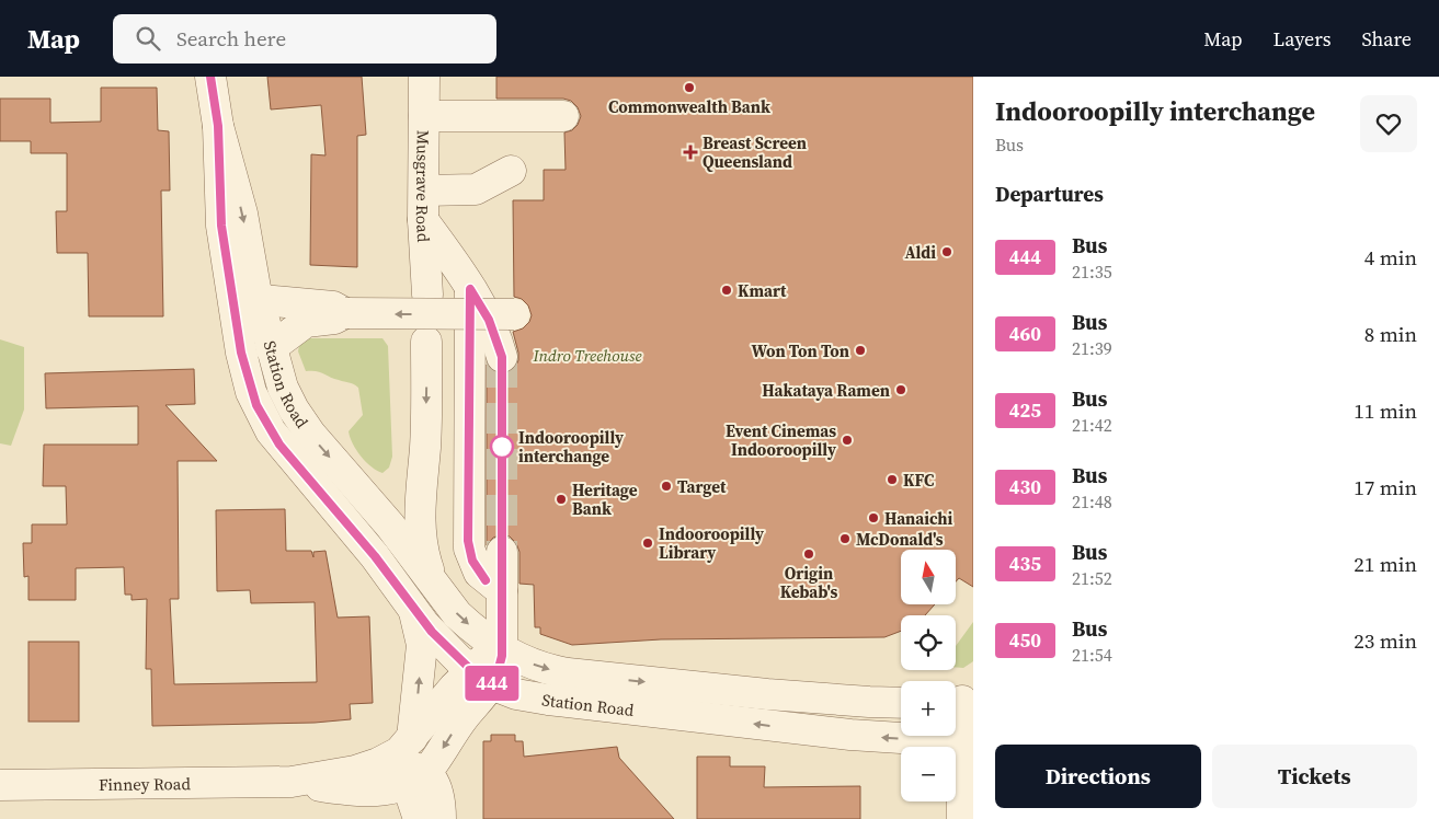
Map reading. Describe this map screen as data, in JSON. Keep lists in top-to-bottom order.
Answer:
{
  "streets": {
    "street": ["Musgrave Road", "Station Road", "Finney Road"]
  },
  "parks": ["Indro Treehouse"],
  "places": {
    "other": [
      "Commonwealth Bank",
      "Aldi",
      "Kmart",
      "Won Ton Ton",
      "Hakataya Ramen",
      "Event Cinemas Indooroopilly",
      "Indooroopilly interchange",
      "KFC",
      "Target",
      "Heritage Bank",
      "Hanaichi",
      "McDonald's",
      "Indooroopilly Library",
      "Origin Kebab's"
    ],
    "health": ["Breast Screen Queensland"]
  },
  "lines": ["bus line 444"],
  "north": "top",
  "page": {
    "header": "Map",
    "search": "Search here",
    "nav": ["Map", "Layers", "Share"],
    "on_map": "444",
    "heading": [
      ["Indooroopilly interchange", "Bus"],
      "Departures"
    ],
    "list": [
      {
        "mark": "444",
        "name": "Bus",
        "note": "21:35",
        "value": "4 min"
      },
      {
        "mark": "460",
        "name": "Bus",
        "note": "21:39",
        "value": "8 min"
      },
      {
        "mark": "425",
        "name": "Bus",
        "note": "21:42",
        "value": "11 min"
      },
      {
        "mark": "430",
        "name": "Bus",
        "note": "21:48",
        "value": "17 min"
      },
      {
        "mark": "435",
        "name": "Bus",
        "note": "21:52",
        "value": "21 min"
      },
      {
        "mark": "450",
        "name": "Bus",
        "note": "21:54",
        "value": "23 min"
      }
    ],
    "map_buttons": ["+", "−"],
    "buttons": ["Directions", "Tickets"]
  }
}
